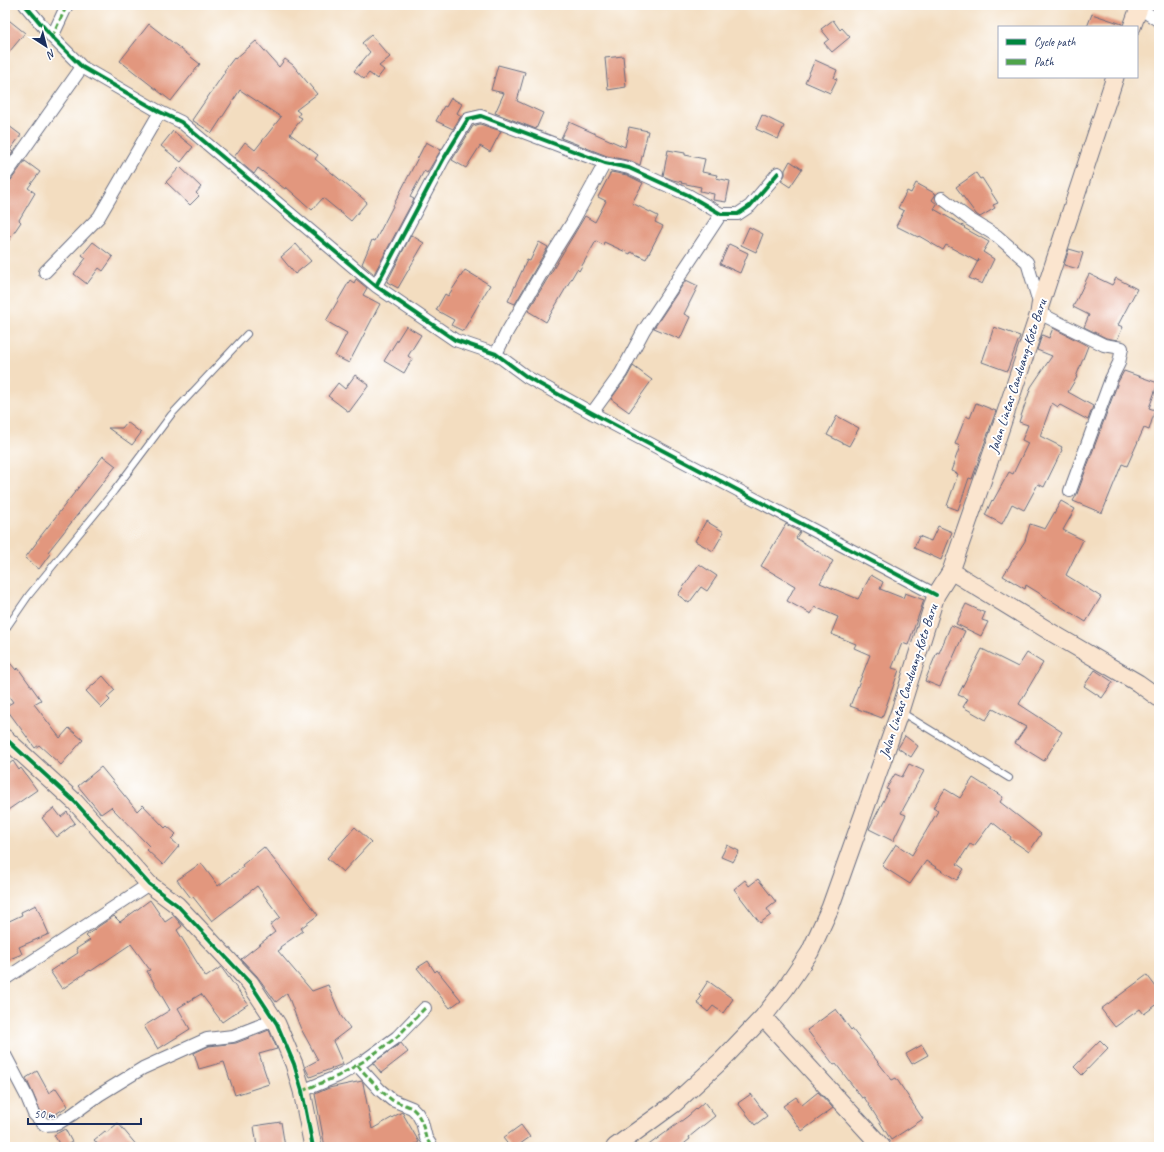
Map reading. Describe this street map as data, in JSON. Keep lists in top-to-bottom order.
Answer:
{
  "streets": {
    "main road": ["Jalan Lintas Canduang-Koto Baru"]
  },
  "legend": ["Cycle path", "Path"],
  "scale_bar": "50 m",
  "north": "bottom right"
}
